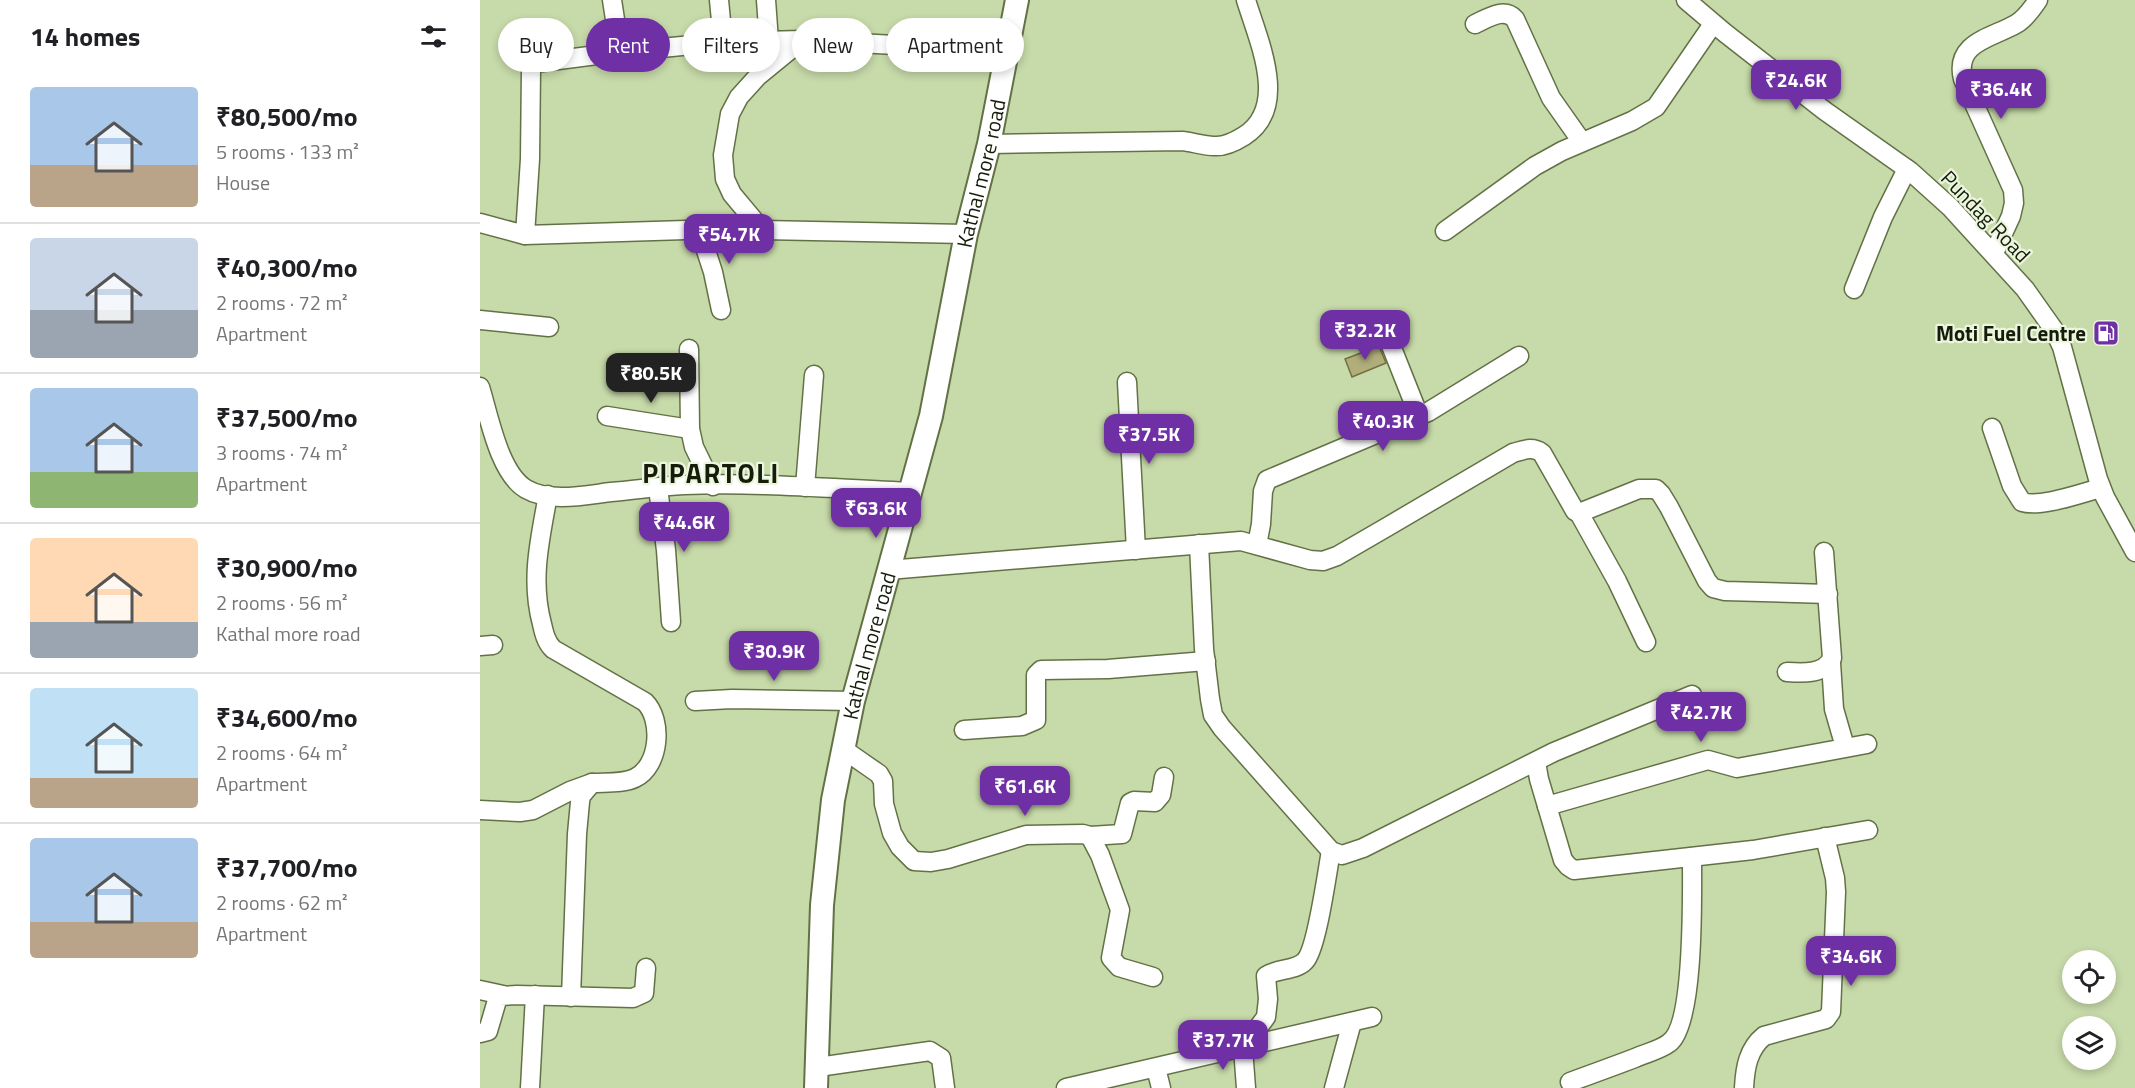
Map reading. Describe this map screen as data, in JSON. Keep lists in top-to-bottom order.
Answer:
{
  "streets": {
    "main road": ["Kathal more road"],
    "street": ["Pundag Road"]
  },
  "districts": ["PIPARTOLI"],
  "places": {
    "fuel station": ["Moti Fuel Centre"]
  },
  "page": {
    "heading": "14 homes",
    "chip": [
      "Buy",
      "Rent",
      "Filters",
      "New",
      "Apartment"
    ],
    "price": [
      "₹24.6K",
      "₹36.4K",
      "₹54.7K",
      "₹32.2K",
      "₹80.5K",
      "₹40.3K",
      "₹37.5K",
      "₹63.6K",
      "₹44.6K",
      "₹30.9K",
      "₹42.7K",
      "₹61.6K",
      "₹34.6K",
      "₹37.7K"
    ],
    "list": [
      {
        "name": "₹80,500/mo",
        "note": "5 rooms · 133 m² · House"
      },
      {
        "name": "₹40,300/mo",
        "note": "2 rooms · 72 m² · Apartment"
      },
      {
        "name": "₹37,500/mo",
        "note": "3 rooms · 74 m² · Apartment"
      },
      {
        "name": "₹30,900/mo",
        "note": "2 rooms · 56 m² · Kathal more road"
      },
      {
        "name": "₹34,600/mo",
        "note": "2 rooms · 64 m² · Apartment"
      },
      {
        "name": "₹37,700/mo",
        "note": "2 rooms · 62 m² · Apartment"
      }
    ]
  }
}
